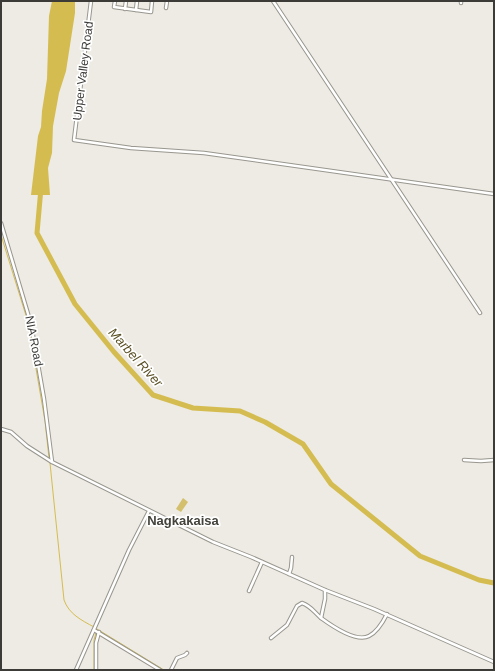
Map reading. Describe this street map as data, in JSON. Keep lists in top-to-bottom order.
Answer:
{
  "streets": {
    "street": ["Upper Valley Road", "NIA Road"]
  },
  "districts": ["Nagkakaisa"],
  "water": ["Marbel River"]
}
